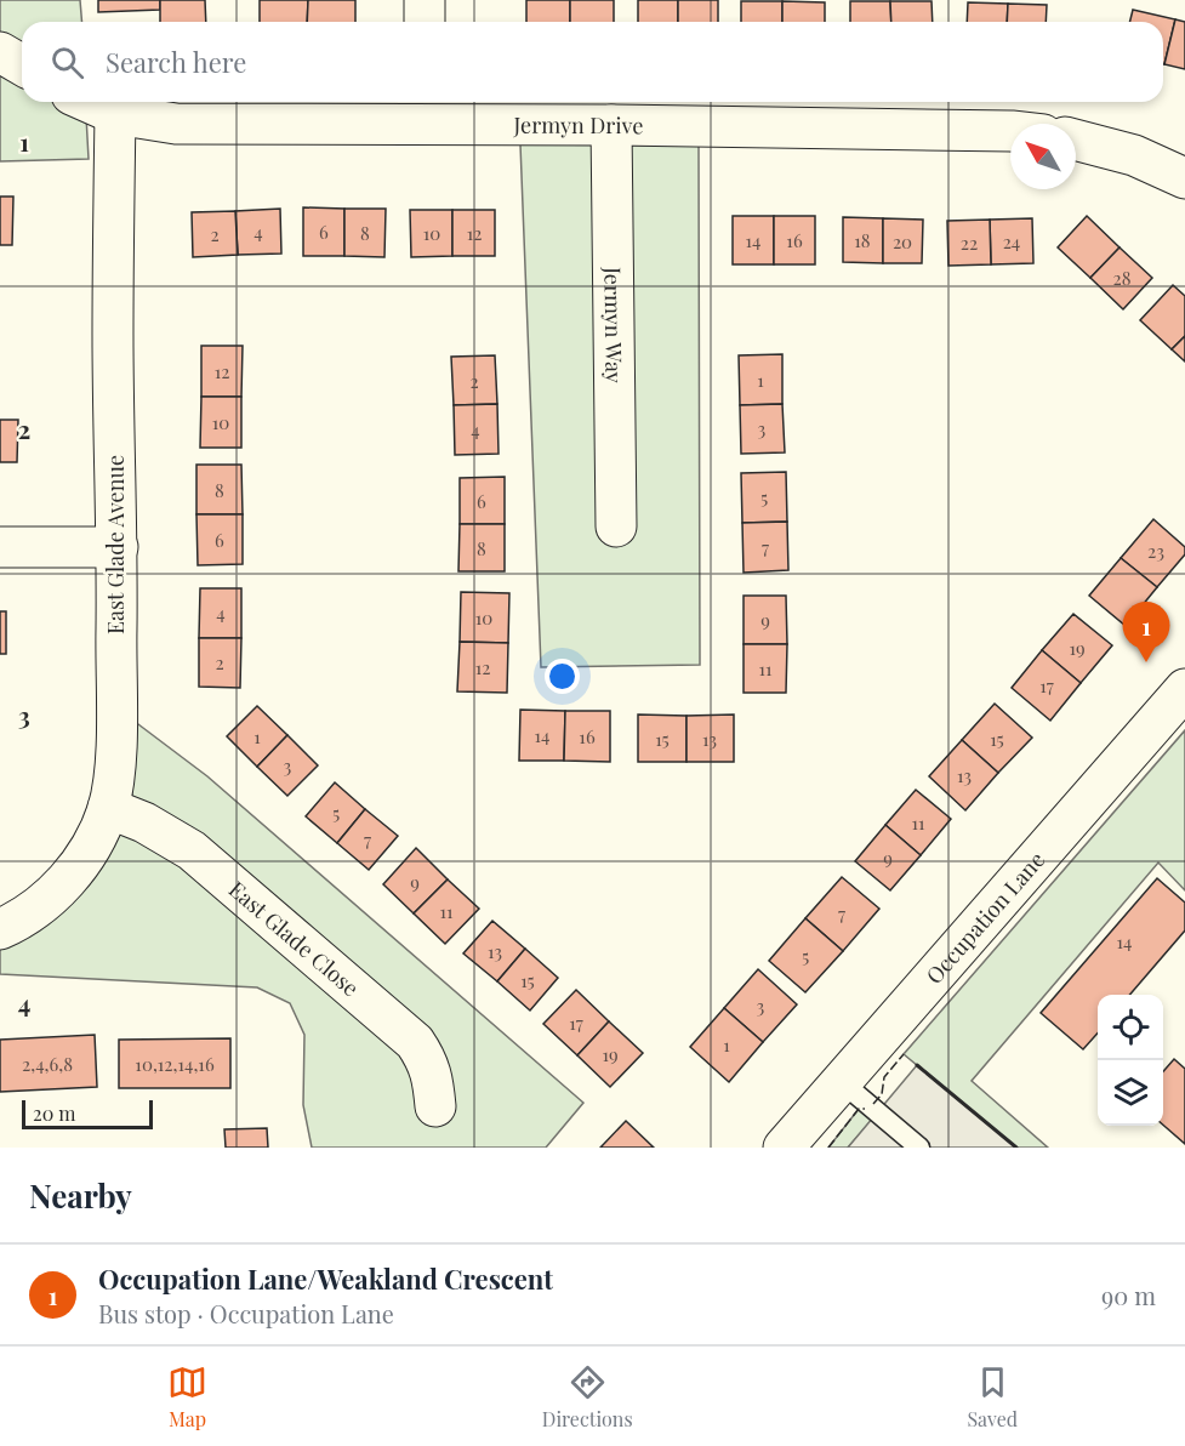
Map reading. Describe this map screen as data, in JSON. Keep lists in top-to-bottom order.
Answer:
{
  "streets": {
    "street": [
      "Jermyn Drive",
      "Jermyn Way",
      "East Glade Avenue",
      "Occupation Lane",
      "East Glade Close"
    ]
  },
  "crossings": [
    ["Jermyn Drive", "Jermyn Way"],
    ["Jermyn Drive", "East Glade Avenue"],
    ["East Glade Avenue", "East Glade Close"]
  ],
  "house_numbers": [
    "4",
    "6",
    "8",
    "10",
    "12",
    "2",
    "14",
    "16",
    "18",
    "20",
    "24",
    "22",
    "28",
    "12",
    "1",
    "2",
    "10",
    "3",
    "4",
    "8",
    "5",
    "6",
    "6",
    "7",
    "8",
    "23",
    "4",
    "10",
    "9",
    "19",
    "2",
    "12",
    "11",
    "17",
    "14",
    "1",
    "16",
    "15",
    "13",
    "15",
    "3",
    "13",
    "5",
    "11",
    "7",
    "9",
    "9",
    "11",
    "7",
    "14",
    "13",
    "5",
    "15",
    "3",
    "17",
    "1",
    "19",
    "2,4,6,8",
    "10,12,14,16"
  ],
  "scale_bar": "20 m",
  "north": "top left",
  "page": {
    "search": "Search here",
    "pins": "1",
    "scale": "20 m",
    "heading": "Nearby",
    "list": [
      {
        "mark": "1",
        "name": "Occupation Lane/Weakland Crescent",
        "note": "Bus stop · Occupation Lane",
        "value": "90 m"
      }
    ],
    "nav": ["Map", "Directions", "Saved"]
  },
  "grid": {
    "rows": [
      "1",
      "2",
      "3",
      "4"
    ]
  }
}
